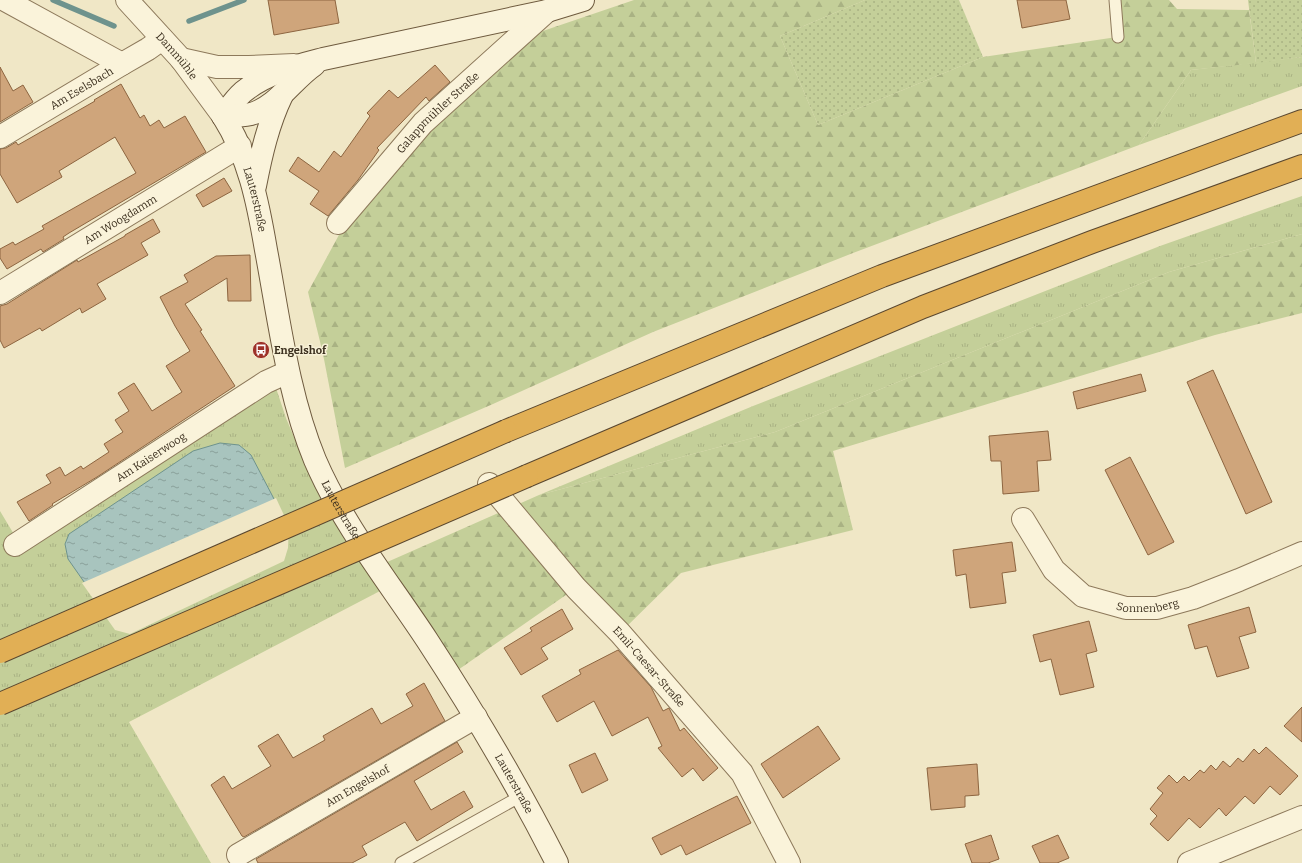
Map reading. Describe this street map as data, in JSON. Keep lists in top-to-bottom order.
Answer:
{
  "streets": {
    "street": [
      "Dammühle",
      "Am Eselsbach",
      "Galappmühler Straße",
      "Lauterstraße",
      "Am Woogdamm",
      "Am Kaiserwoog",
      "Sonnenberg",
      "Emil-Caesar-Straße",
      "Am Engelshof"
    ]
  },
  "crossings": [
    ["Dammühle", "Am Eselsbach"],
    ["Dammühle", "Galappmühler Straße"],
    ["Dammühle", "Lauterstraße"],
    ["Galappmühler Straße", "Lauterstraße"],
    ["Lauterstraße", "Am Woogdamm"],
    ["Lauterstraße", "Am Kaiserwoog"],
    ["Lauterstraße", "Am Engelshof"]
  ],
  "places": {
    "bus stop": ["Engelshof"]
  }
}
